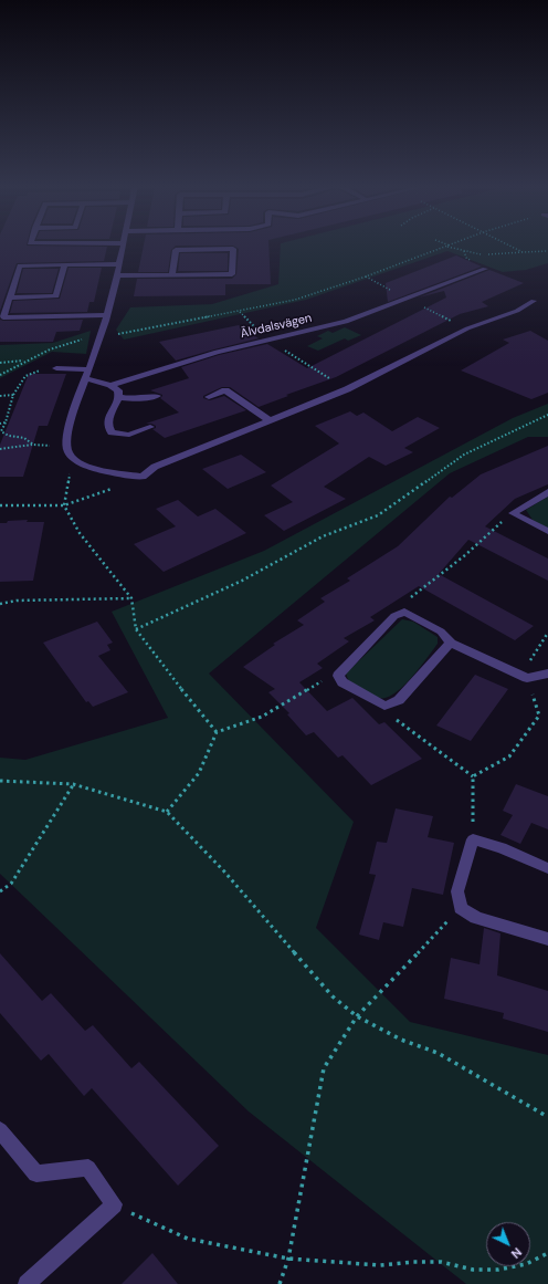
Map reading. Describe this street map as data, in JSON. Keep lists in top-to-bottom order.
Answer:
{
  "streets": {
    "street": ["Älvdalsvägen"]
  },
  "north": "bottom right"
}
